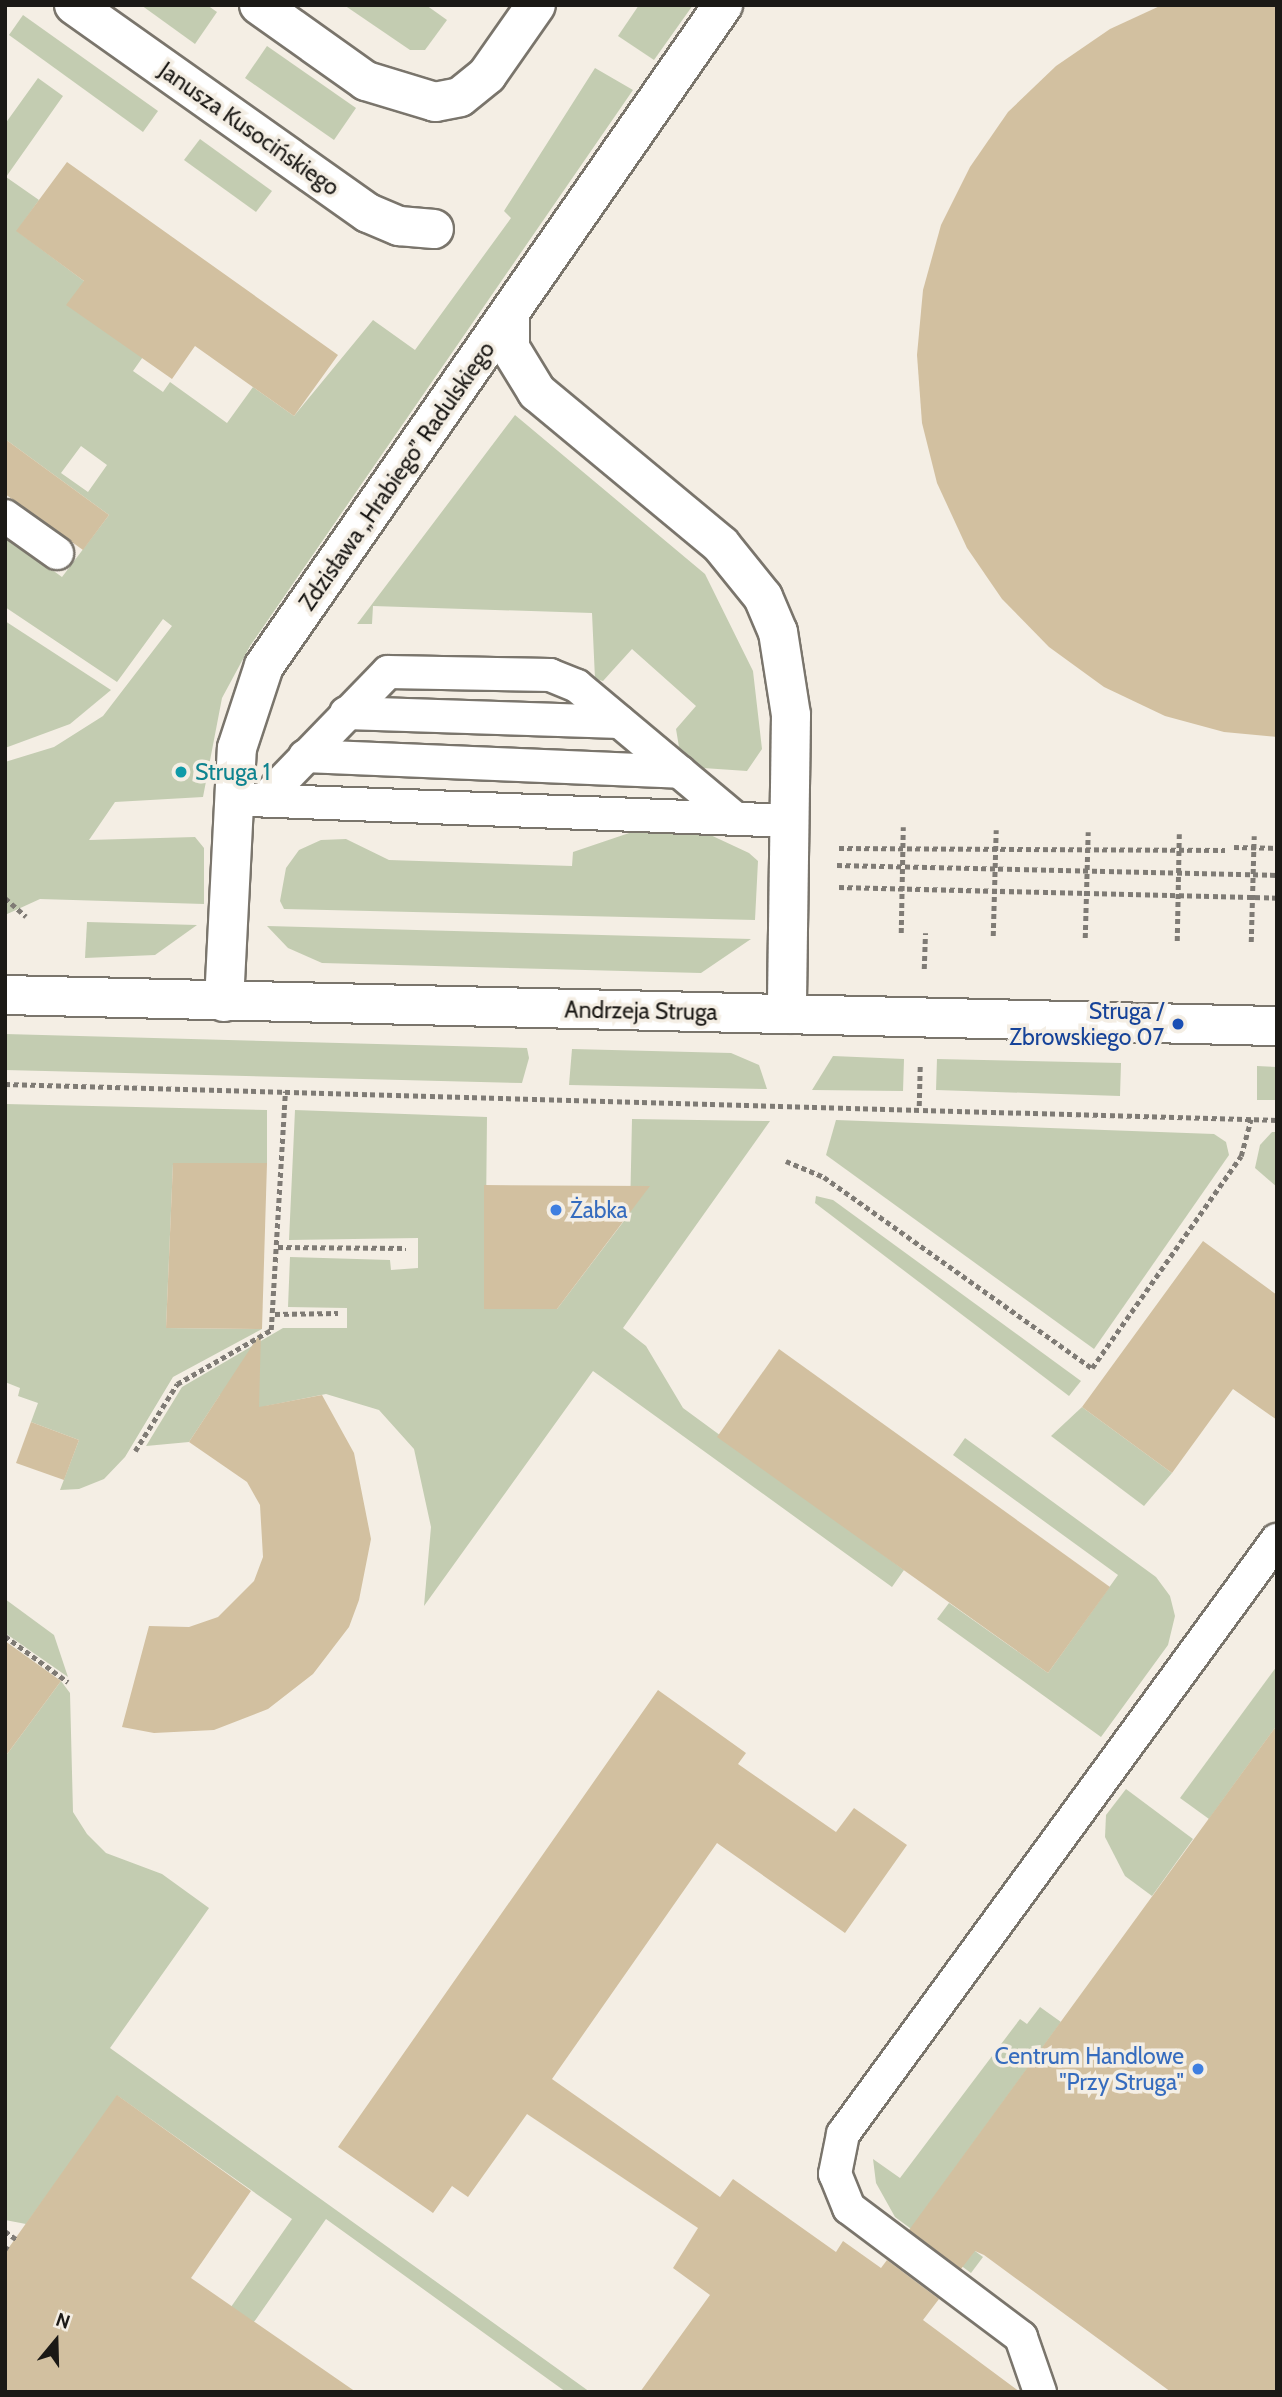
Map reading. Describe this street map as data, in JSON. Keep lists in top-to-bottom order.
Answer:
{
  "streets": {
    "street": ["Janusza Kusocińskiego", "Zdzisława „Hrabiego” Radulskiego", "Andrzeja Struga"]
  },
  "crossings": [
    ["Zdzisława „Hrabiego” Radulskiego", "Andrzeja Struga"]
  ],
  "places": [
    "Struga 1",
    "Struga / Zbrowskiego 07",
    "Żabka",
    "Centrum Handlowe \"Przy Struga\""
  ],
  "north": "top"
}
